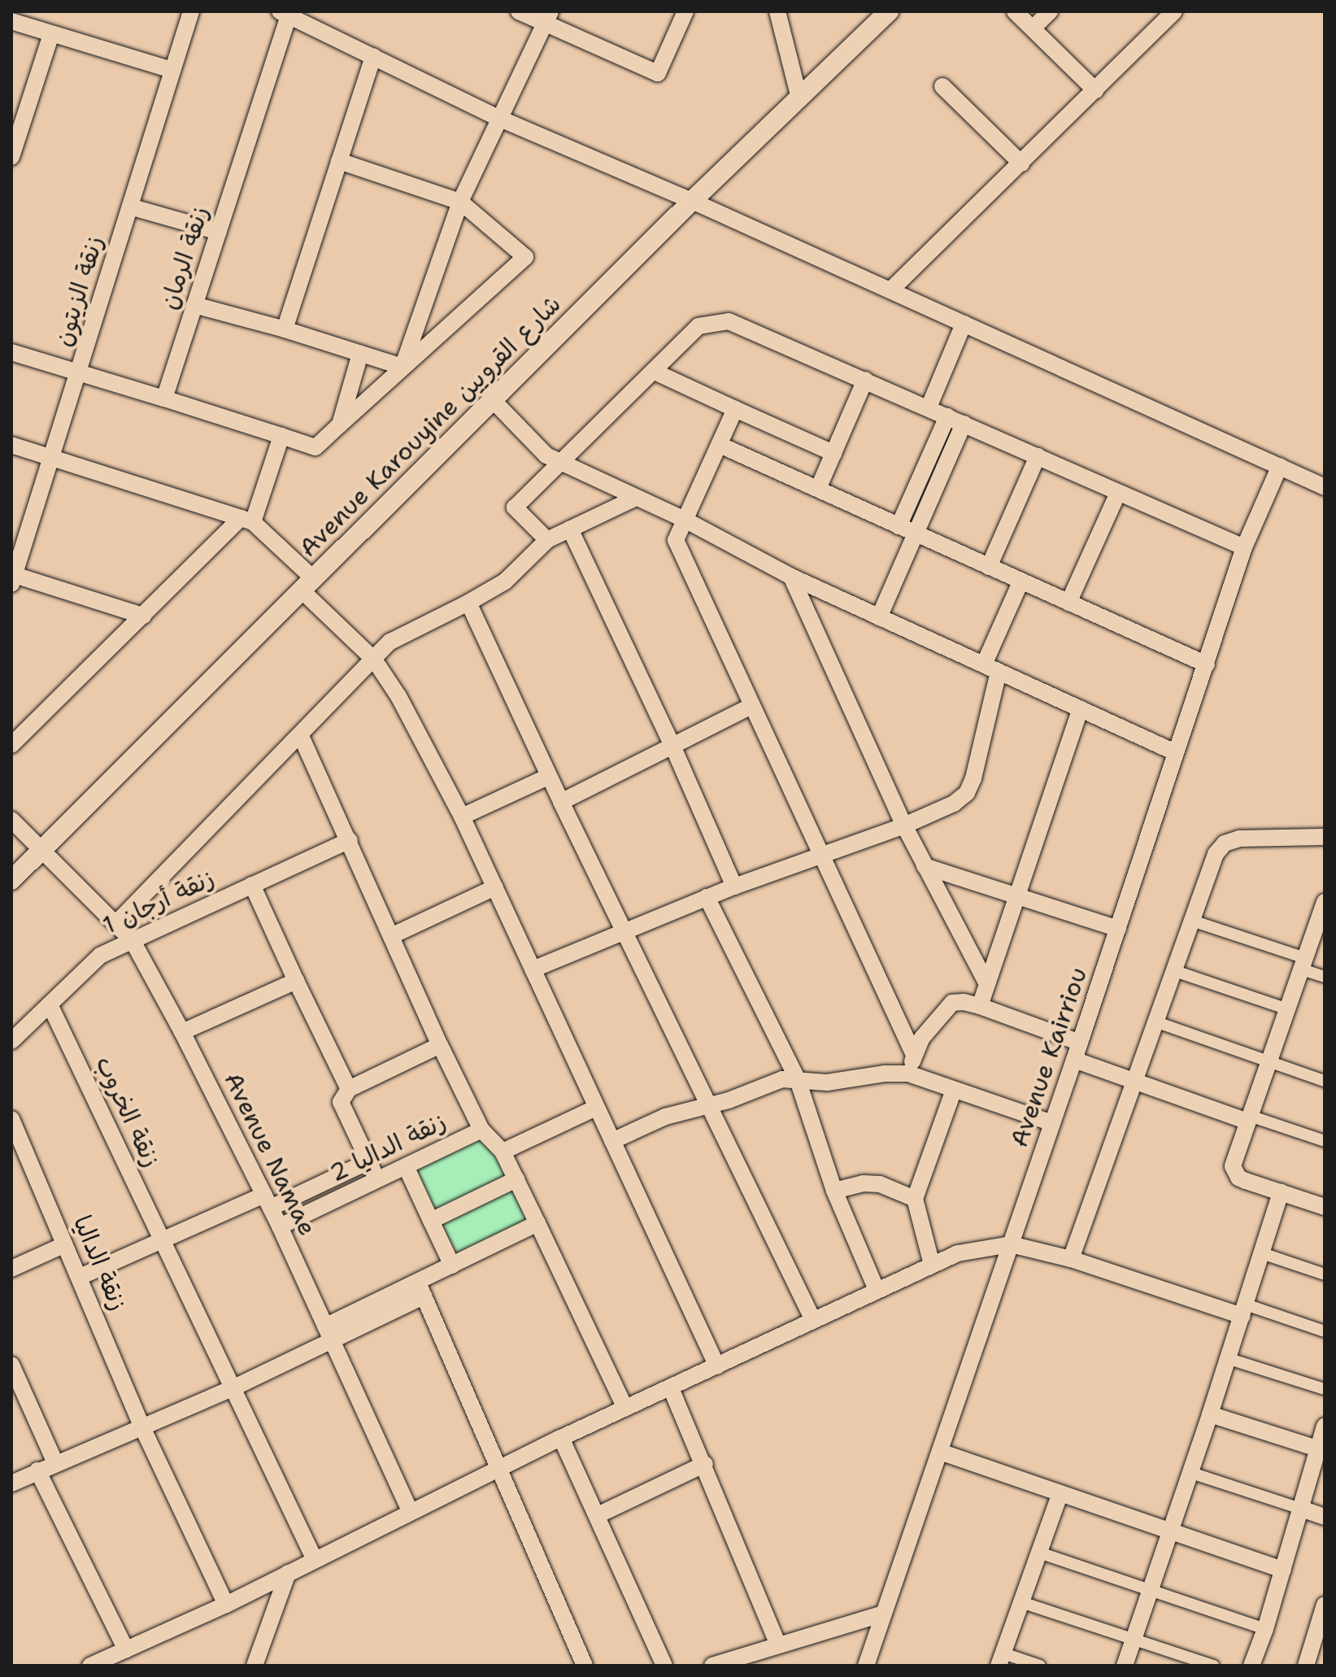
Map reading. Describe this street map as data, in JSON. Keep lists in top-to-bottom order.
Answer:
{
  "streets": {
    "street": [
      "زنقة الرمان",
      "زنقة الزيتون",
      "Avenue Karouyine شارع القرويين",
      "زنقة أرجان 1",
      "Avenue Kairriou",
      "زنقة الخروب",
      "زنقة الداليا 2",
      "Avenue Namae",
      "زنقة الداليا"
    ]
  },
  "crossings": [
    ["Avenue Karouyine شارع القرويين", "Avenue Namae"],
    ["زنقة أرجان 1", "زنقة الخروب"],
    ["زنقة أرجان 1", "Avenue Namae"],
    ["زنقة الخروب", "زنقة الداليا 2"],
    ["زنقة الداليا 2", "Avenue Namae"],
    ["زنقة الداليا 2", "زنقة الداليا"]
  ]
}
